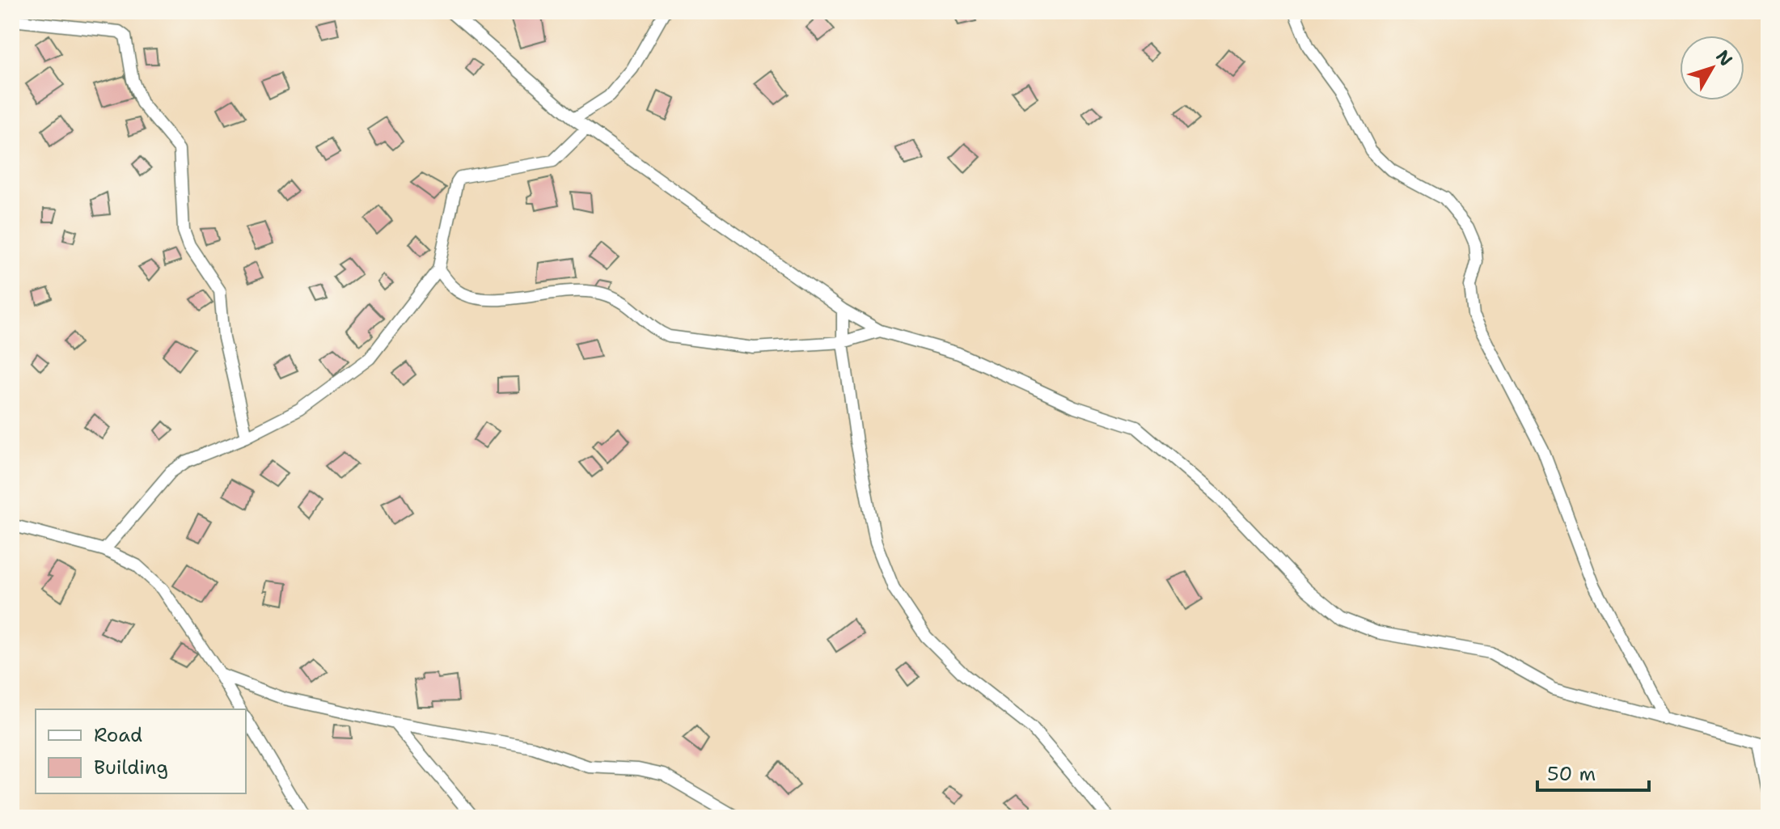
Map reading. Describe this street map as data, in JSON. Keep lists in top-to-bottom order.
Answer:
{
  "legend": ["Road", "Building"],
  "scale_bar": "50 m",
  "north": "top right"
}
